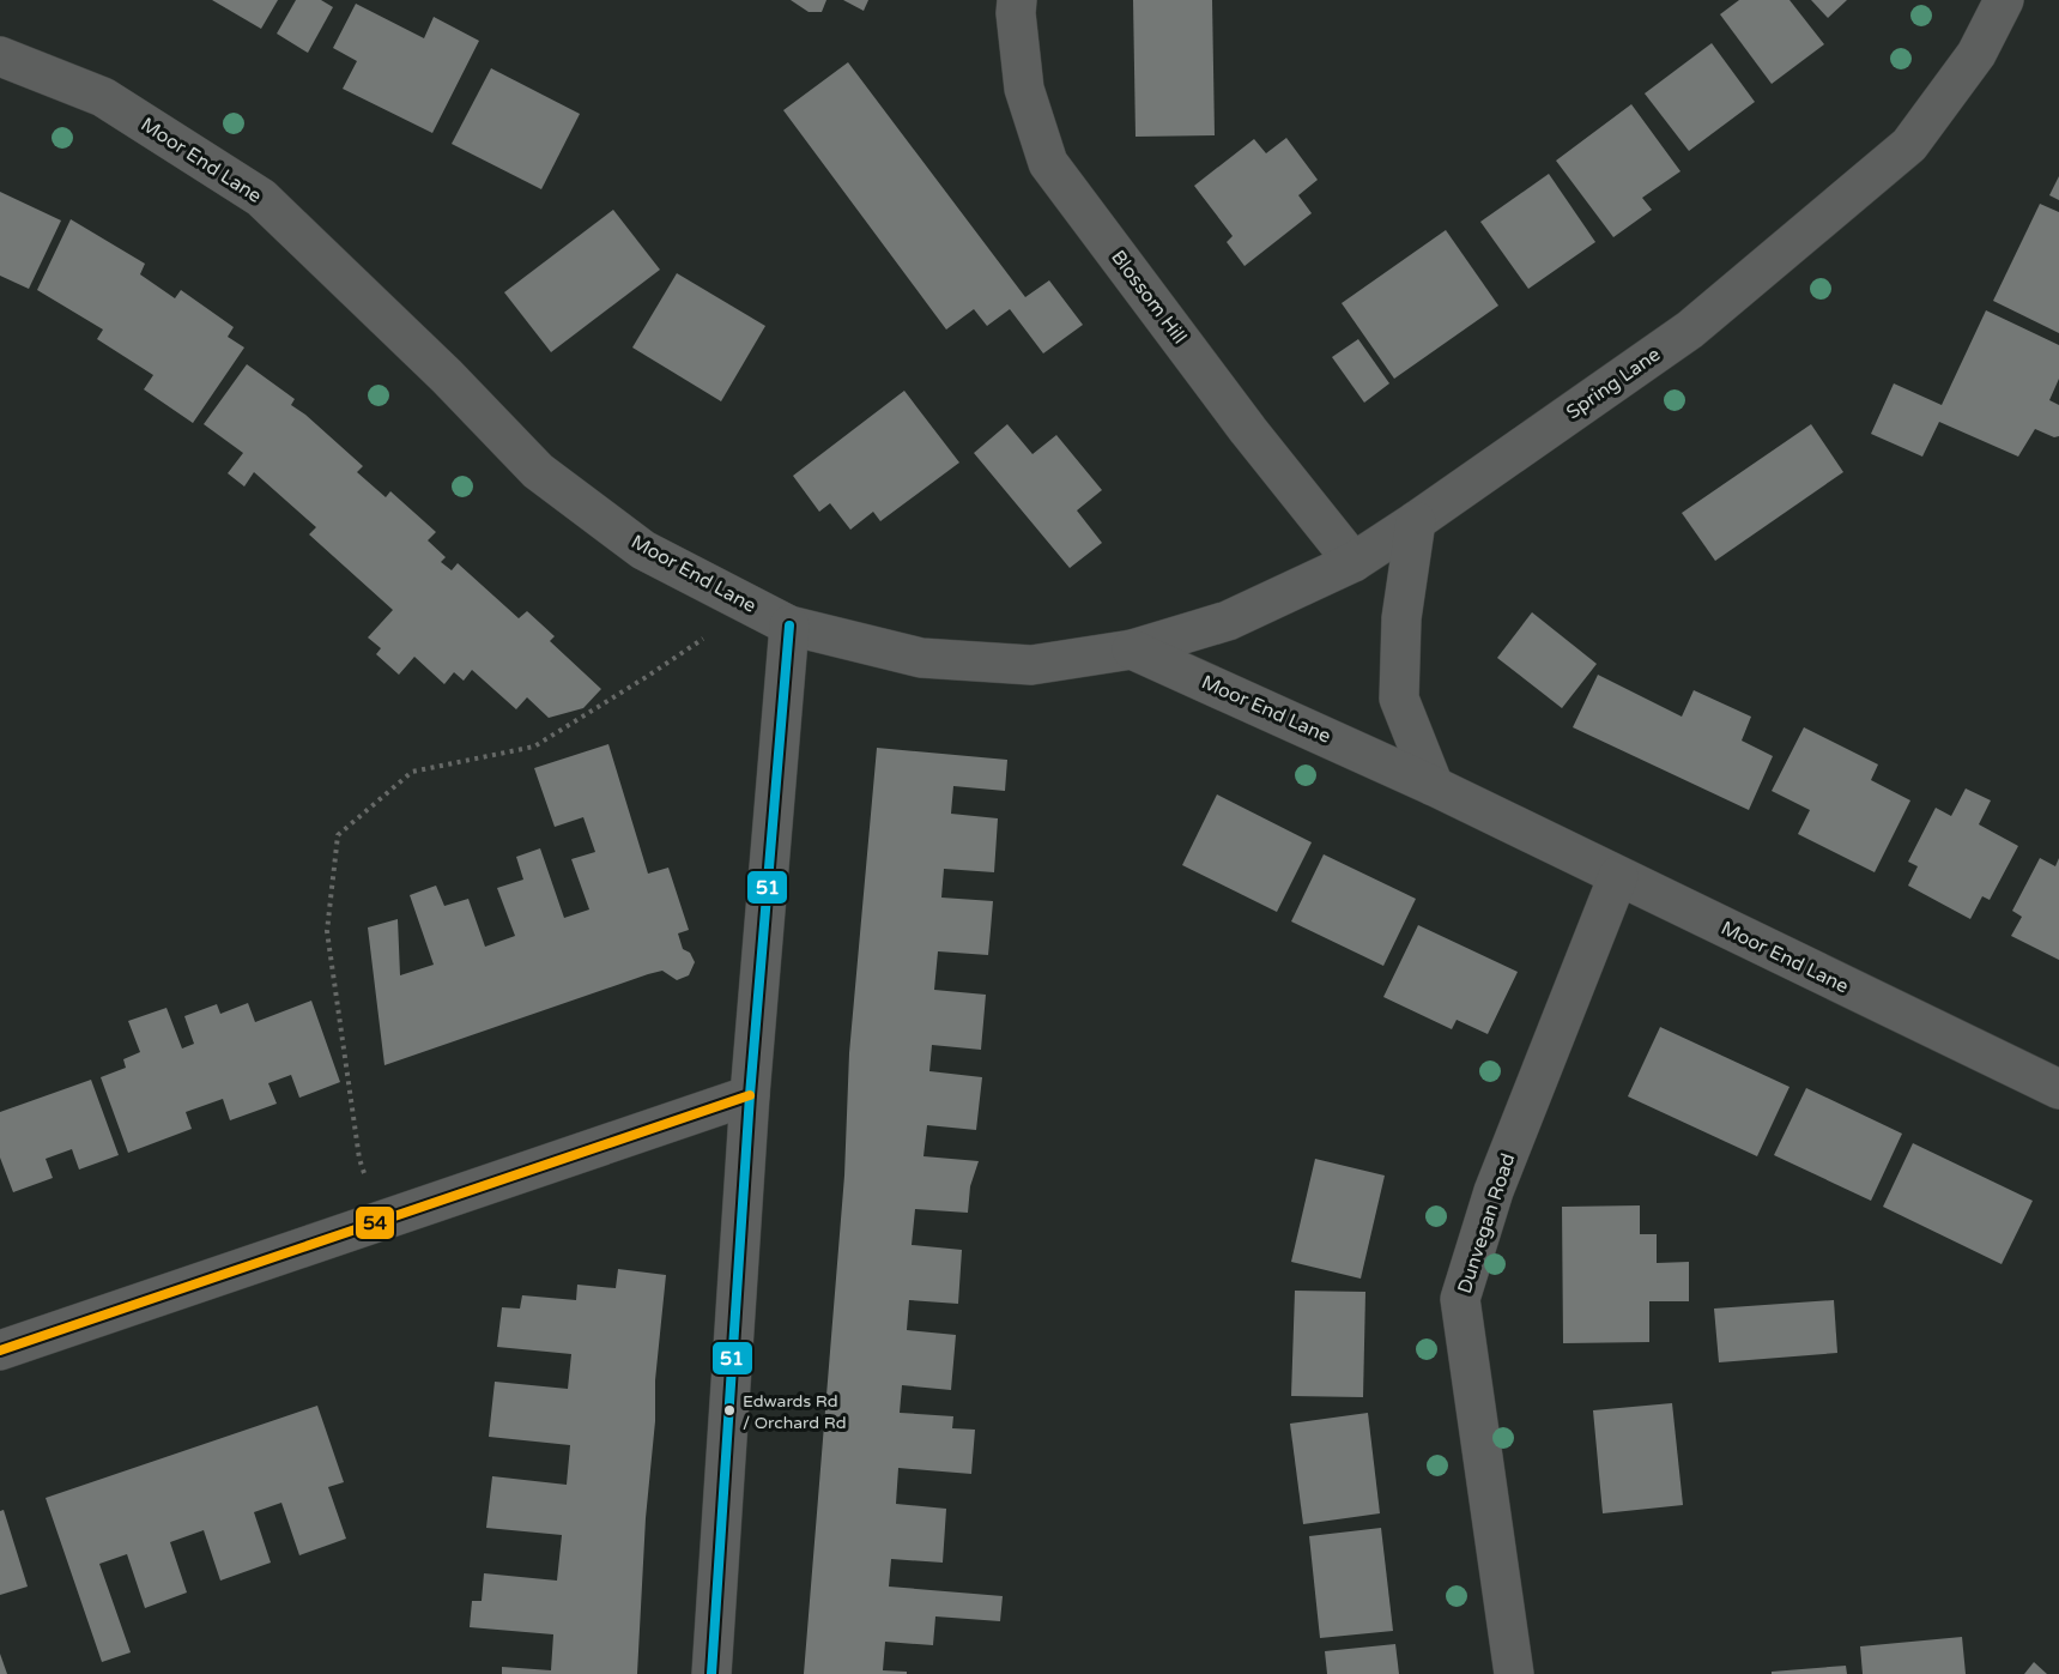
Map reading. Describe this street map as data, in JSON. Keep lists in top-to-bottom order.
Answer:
{
  "streets": {
    "street": [
      "Moor End Lane",
      "Blossom Hill",
      "Spring Lane",
      "Dunvegan Road"
    ]
  },
  "crossings": [
    ["Moor End Lane", "Spring Lane"],
    ["Moor End Lane", "Dunvegan Road"],
    ["Blossom Hill", "Spring Lane"]
  ],
  "places": ["Edwards Rd / Orchard Rd"],
  "lines": ["transit line 51", "transit line 54"]
}
